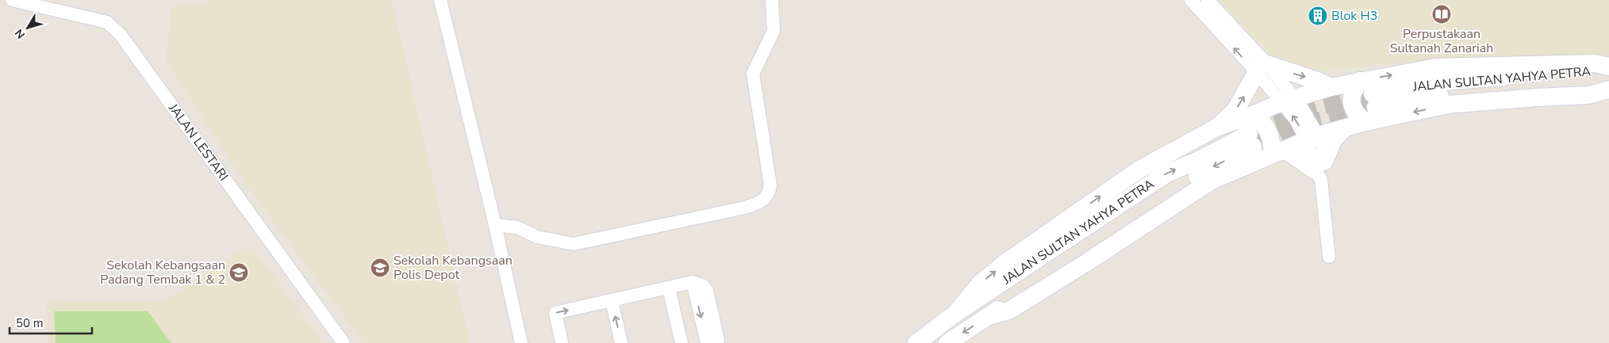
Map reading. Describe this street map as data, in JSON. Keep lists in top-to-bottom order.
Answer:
{
  "streets": {
    "main road": ["JALAN SULTAN YAHYA PETRA"],
    "street": ["JALAN LESTARI"]
  },
  "places": {
    "library": ["Perpustakaan Sultanah Zanariah"],
    "building": ["Blok H3"],
    "school or university": ["Sekolah Kebangsaan Polis Depot", "Sekolah Kebangsaan Padang Tembak 1 & 2"]
  },
  "scale_bar": "50 m",
  "north": "bottom left"
}
